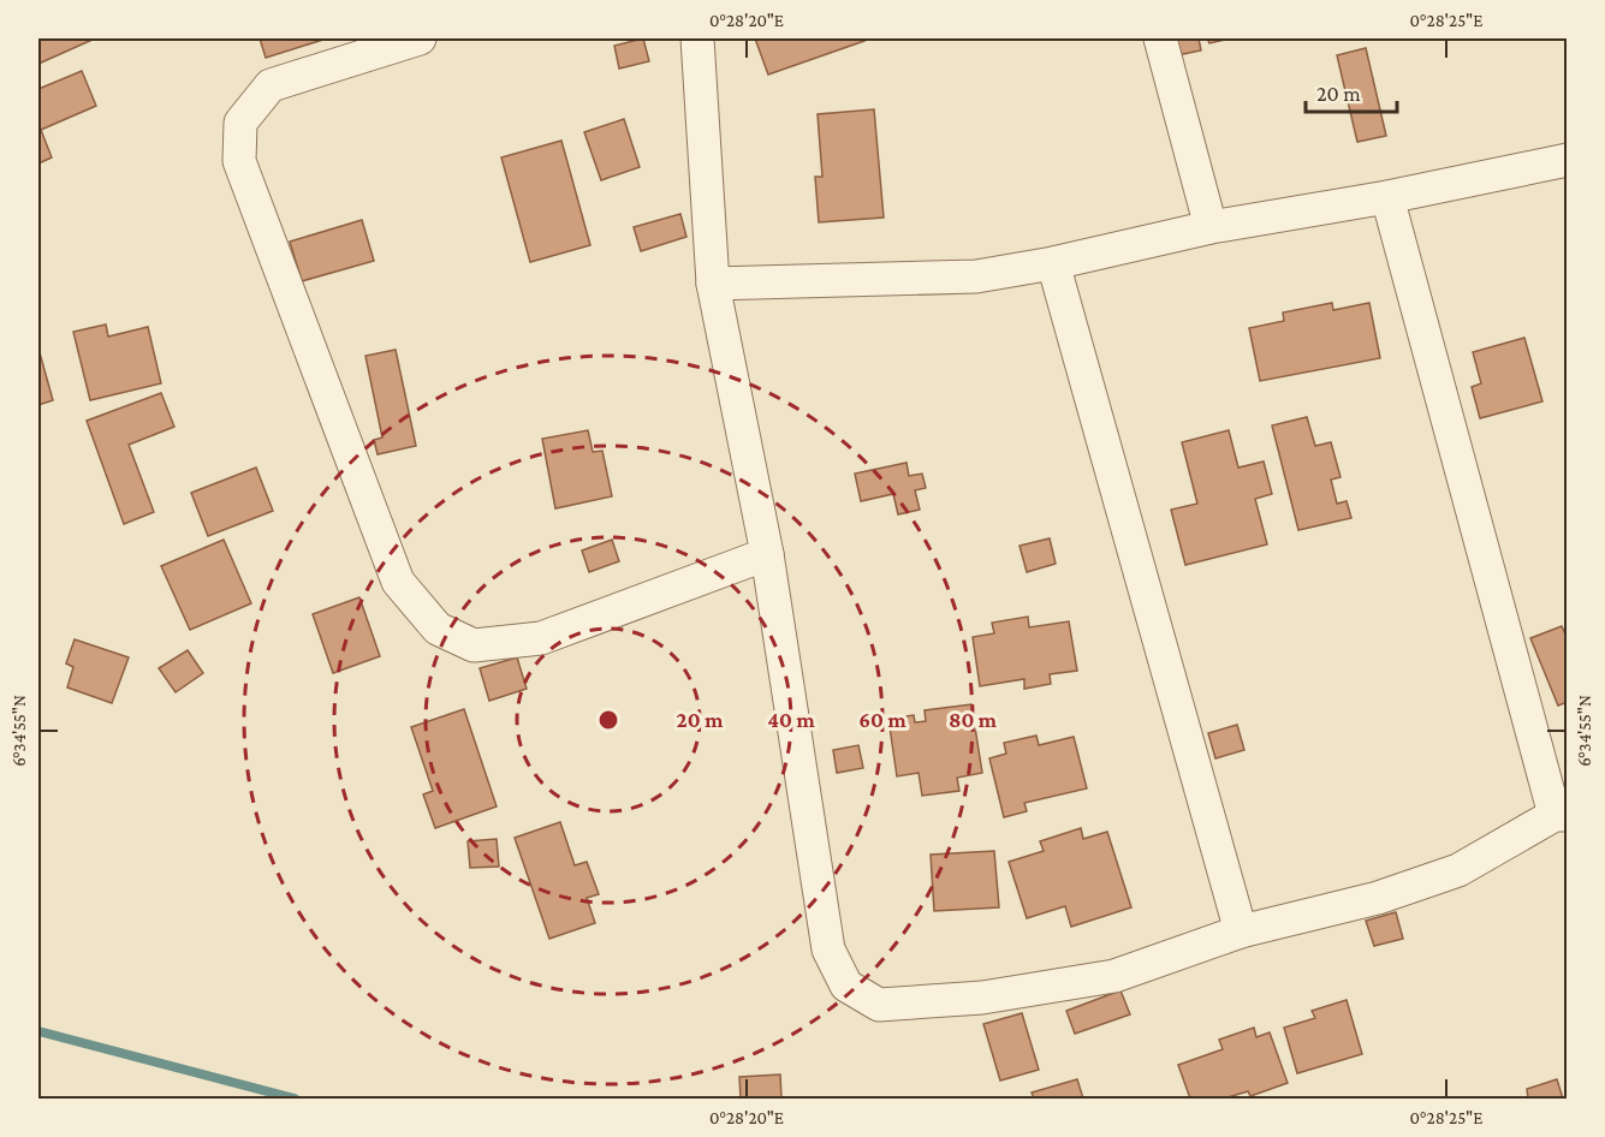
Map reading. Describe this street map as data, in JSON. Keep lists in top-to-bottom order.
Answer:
{
  "scale_bar": "20 m",
  "coordinates": ["0°28'20\"E", "0°28'25\"E", "6°34'55\"N"],
  "rings": [
    "20 m",
    "40 m",
    "60 m",
    "80 m"
  ]
}
